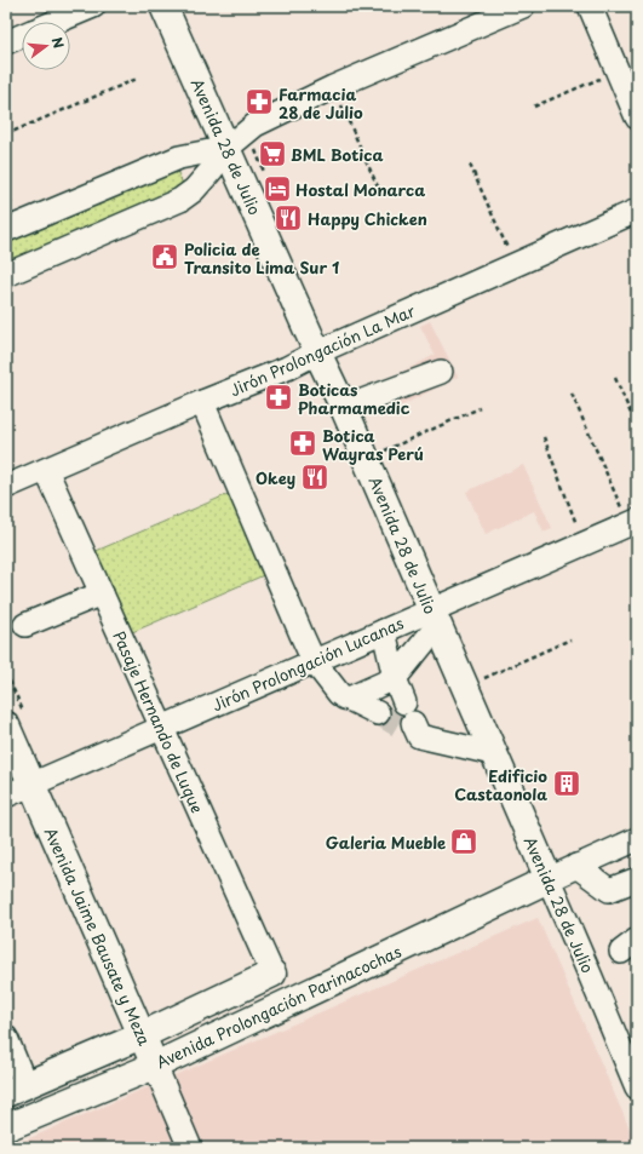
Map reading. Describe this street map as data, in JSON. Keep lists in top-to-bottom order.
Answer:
{
  "streets": {
    "main road": ["Avenida 28 de Julio", "Avenida Jaime Bausate y Meza", "Avenida Prolongación Parinacochas"],
    "street": ["Jirón Prolongación La Mar", "Jirón Prolongación Lucanas", "Pasaje Hernando de Luque"]
  },
  "crossings": [
    ["Avenida 28 de Julio", "Jirón Prolongación La Mar"],
    ["Avenida 28 de Julio", "Jirón Prolongación Lucanas"],
    ["Avenida 28 de Julio", "Avenida Prolongación Parinacochas"],
    ["Jirón Prolongación La Mar", "Pasaje Hernando de Luque"],
    ["Jirón Prolongación Lucanas", "Pasaje Hernando de Luque"],
    ["Jirón Prolongación Lucanas", "Avenida Jaime Bausate y Meza"],
    ["Pasaje Hernando de Luque", "Avenida Prolongación Parinacochas"],
    ["Avenida Jaime Bausate y Meza", "Avenida Prolongación Parinacochas"]
  ],
  "places": {
    "pharmacy": ["Farmacia 28 de Julio", "Boticas Pharmamedic", "Botica Wayras Perú"],
    "supermarket": ["BML Botica"],
    "hotel": ["Hostal Monarca"],
    "restaurant": ["Happy Chicken", "Okey"],
    "public building": ["Policia de Transito Lima Sur 1"],
    "building": ["Edificio Castaonola"],
    "shop": ["Galeria Mueble"]
  },
  "north": "right"
}
